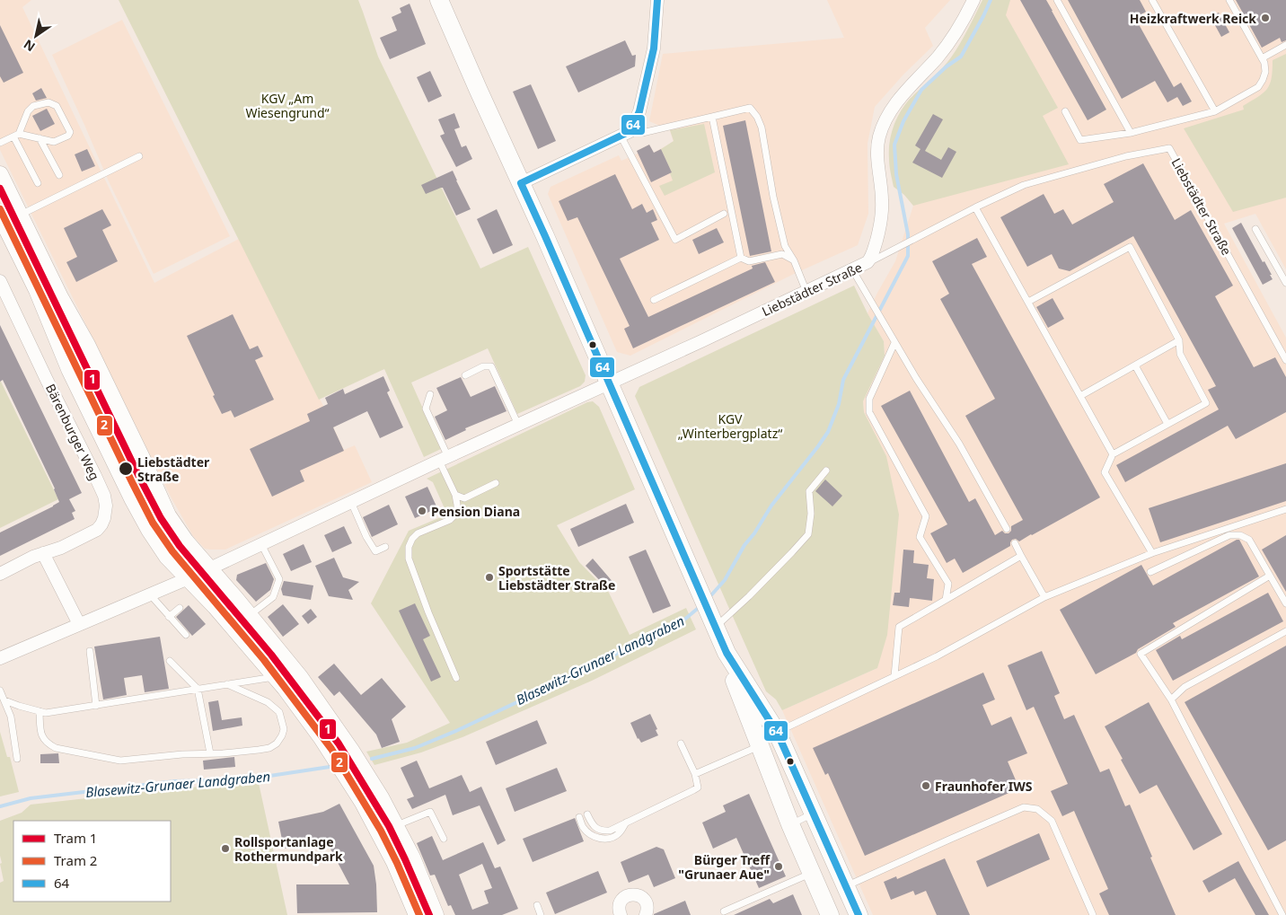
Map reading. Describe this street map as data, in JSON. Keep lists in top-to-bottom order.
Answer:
{
  "streets": {
    "street": ["Liebstädter Straße", "Bärenburger Weg"]
  },
  "water": ["Blasewitz‐Grunaer Landgraben"],
  "parks": ["KGV „Am Wiesengrund“", "KGV „Winterbergplatz“"],
  "places": [
    "Heizkraftwerk Reick",
    "Liebstädter Straße",
    "Pension Diana",
    "Sportstätte Liebstädter Straße",
    "Fraunhofer IWS",
    "Rollsportanlage Rothermundpark",
    "Bürger Treff \"Grunaer Aue\""
  ],
  "lines": ["transit line 64", "tram line 1", "tram line 2"],
  "legend": ["Tram 1", "Tram 2", "64"],
  "north": "bottom left"
}
